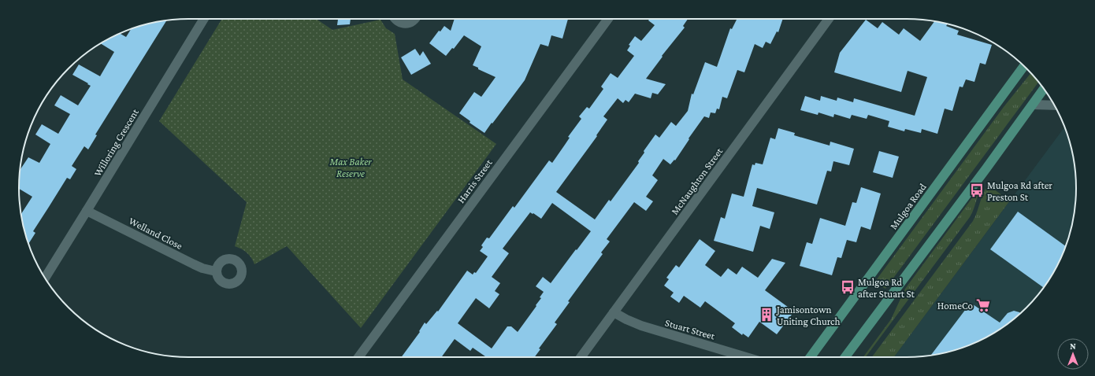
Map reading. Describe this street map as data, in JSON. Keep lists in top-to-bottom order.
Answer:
{
  "streets": {
    "main road": ["Mulgoa Road"],
    "street": [
      "Willoring Crescent",
      "Harris Street",
      "McNaughton Street",
      "Welland Close",
      "Stuart Street"
    ]
  },
  "crossings": [
    ["Willoring Crescent", "Welland Close"],
    ["McNaughton Street", "Stuart Street"]
  ],
  "parks": ["Max Baker Reserve"],
  "places": {
    "bus stop": ["Mulgoa Rd after Preston St", "Mulgoa Rd after Stuart St"],
    "supermarket": ["HomeCo"],
    "building": ["Jamisontown Uniting Church"]
  },
  "north": "top"
}
